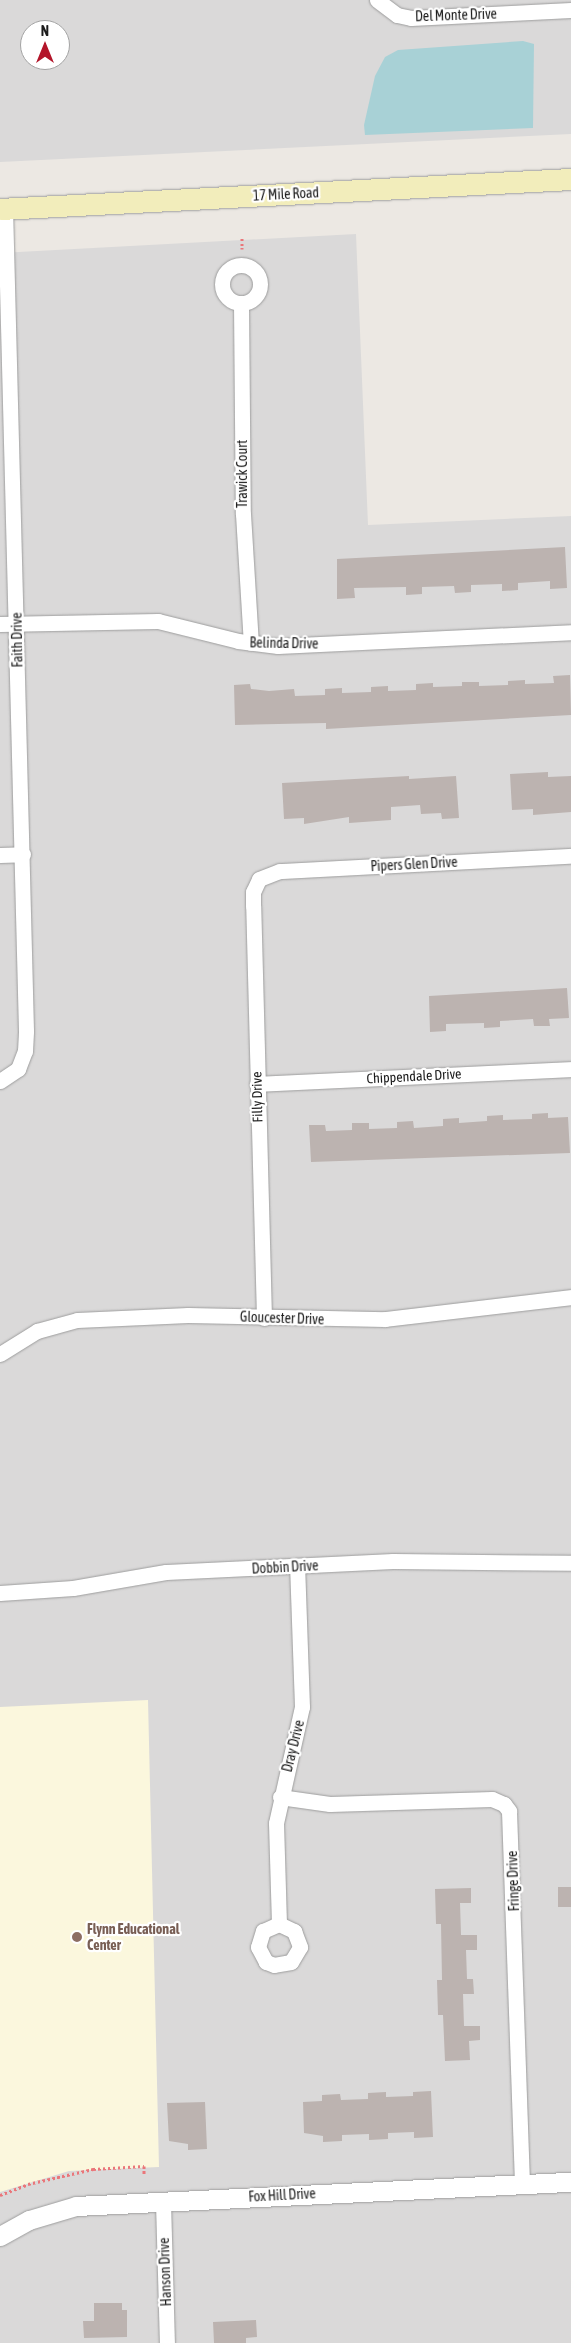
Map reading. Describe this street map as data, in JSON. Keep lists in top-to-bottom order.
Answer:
{
  "streets": {
    "main road": ["17 Mile Road"],
    "street": [
      "Del Monte Drive",
      "Trawick Court",
      "Faith Drive",
      "Belinda Drive",
      "Pipers Glen Drive",
      "Chippendale Drive",
      "Filly Drive",
      "Gloucester Drive",
      "Dobbin Drive",
      "Dray Drive",
      "Fringe Drive",
      "Fox Hill Drive",
      "Hanson Drive"
    ]
  },
  "crossings": [
    ["17 Mile Road", "Faith Drive"],
    ["Trawick Court", "Belinda Drive"],
    ["Faith Drive", "Belinda Drive"],
    ["Pipers Glen Drive", "Filly Drive"],
    ["Chippendale Drive", "Filly Drive"],
    ["Filly Drive", "Gloucester Drive"],
    ["Dobbin Drive", "Dray Drive"],
    ["Dray Drive", "Fringe Drive"],
    ["Fringe Drive", "Fox Hill Drive"],
    ["Fox Hill Drive", "Hanson Drive"]
  ],
  "places": ["Flynn Educational Center"],
  "north": "top"
}
